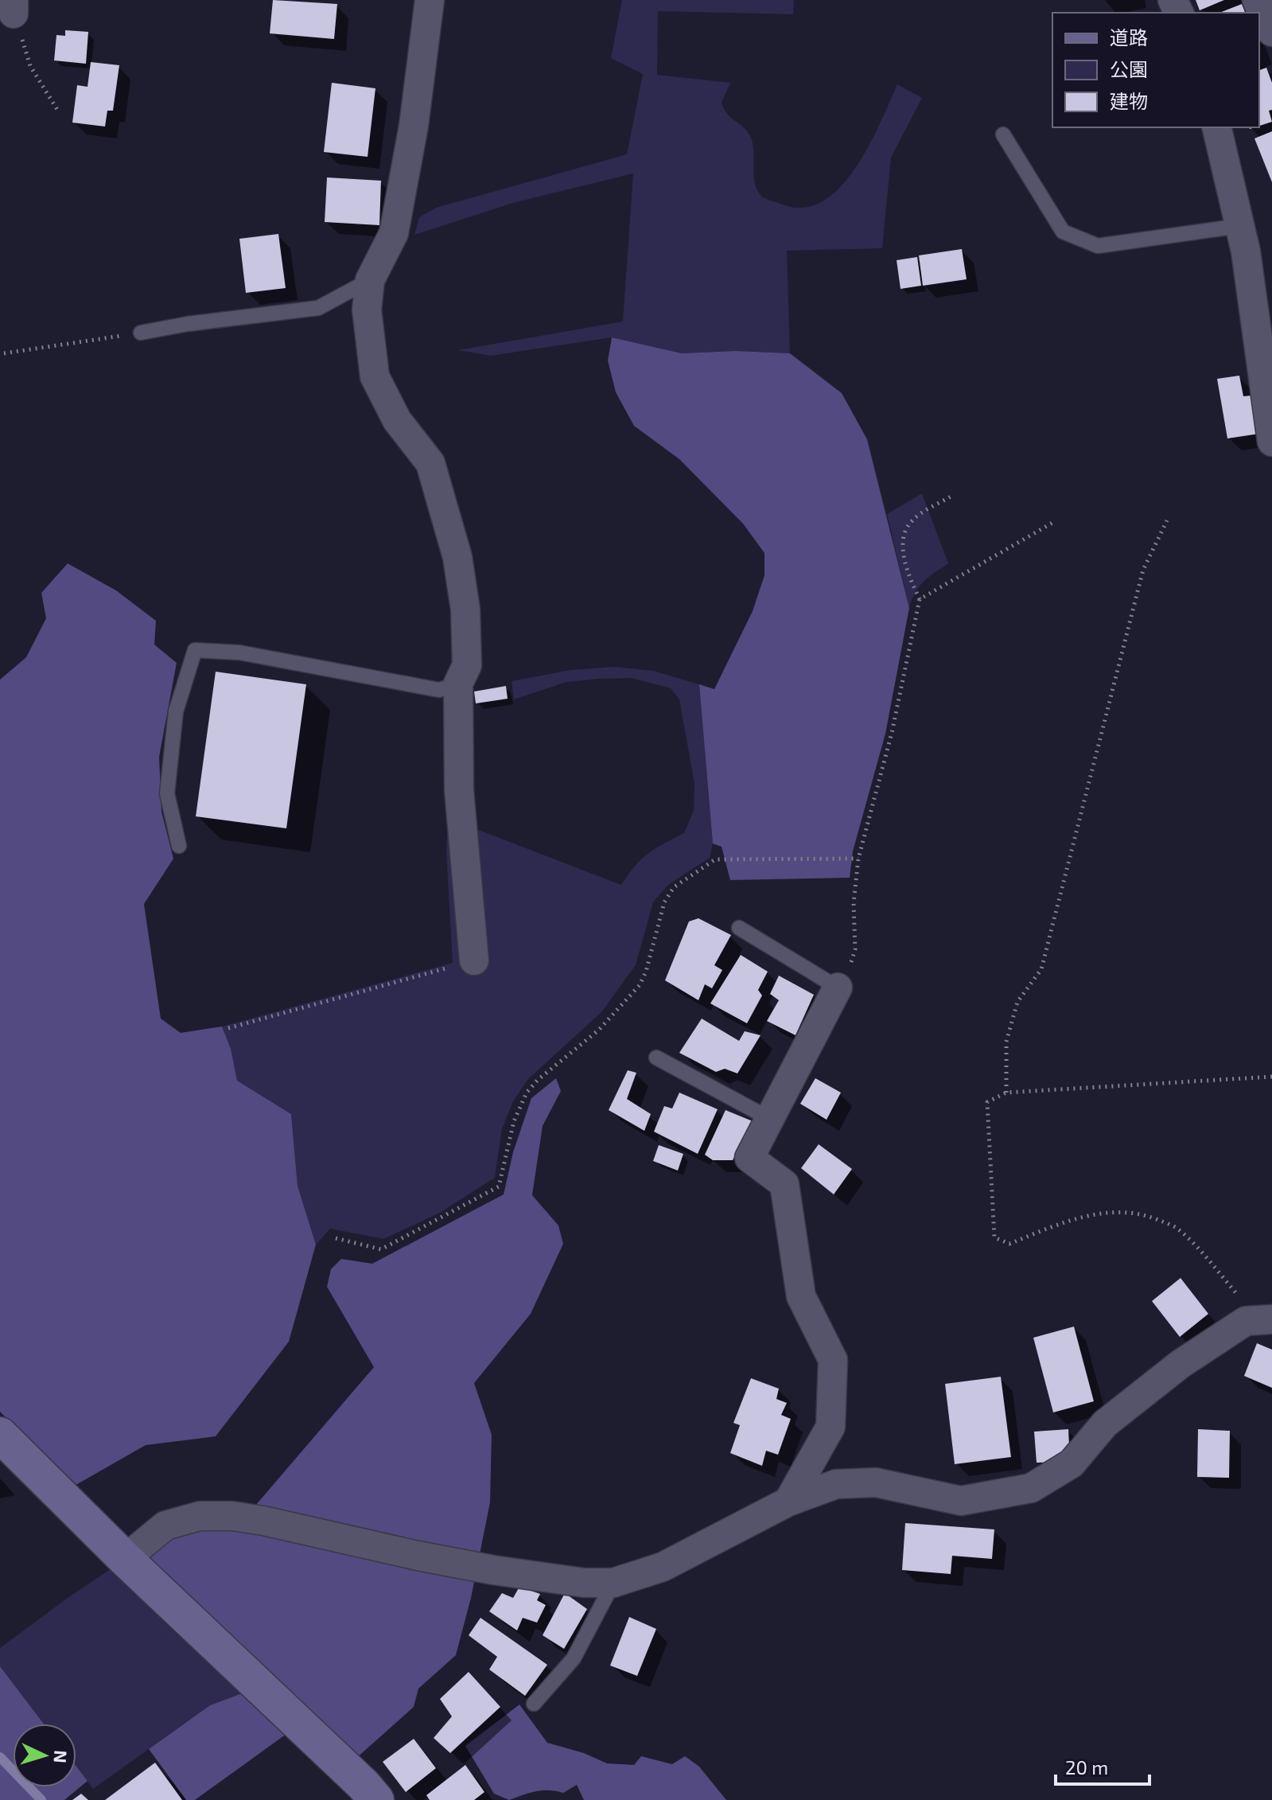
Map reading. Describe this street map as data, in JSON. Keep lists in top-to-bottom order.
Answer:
{
  "legend": ["道路", "公園", "建物"],
  "scale_bar": "20 m",
  "north": "right"
}
